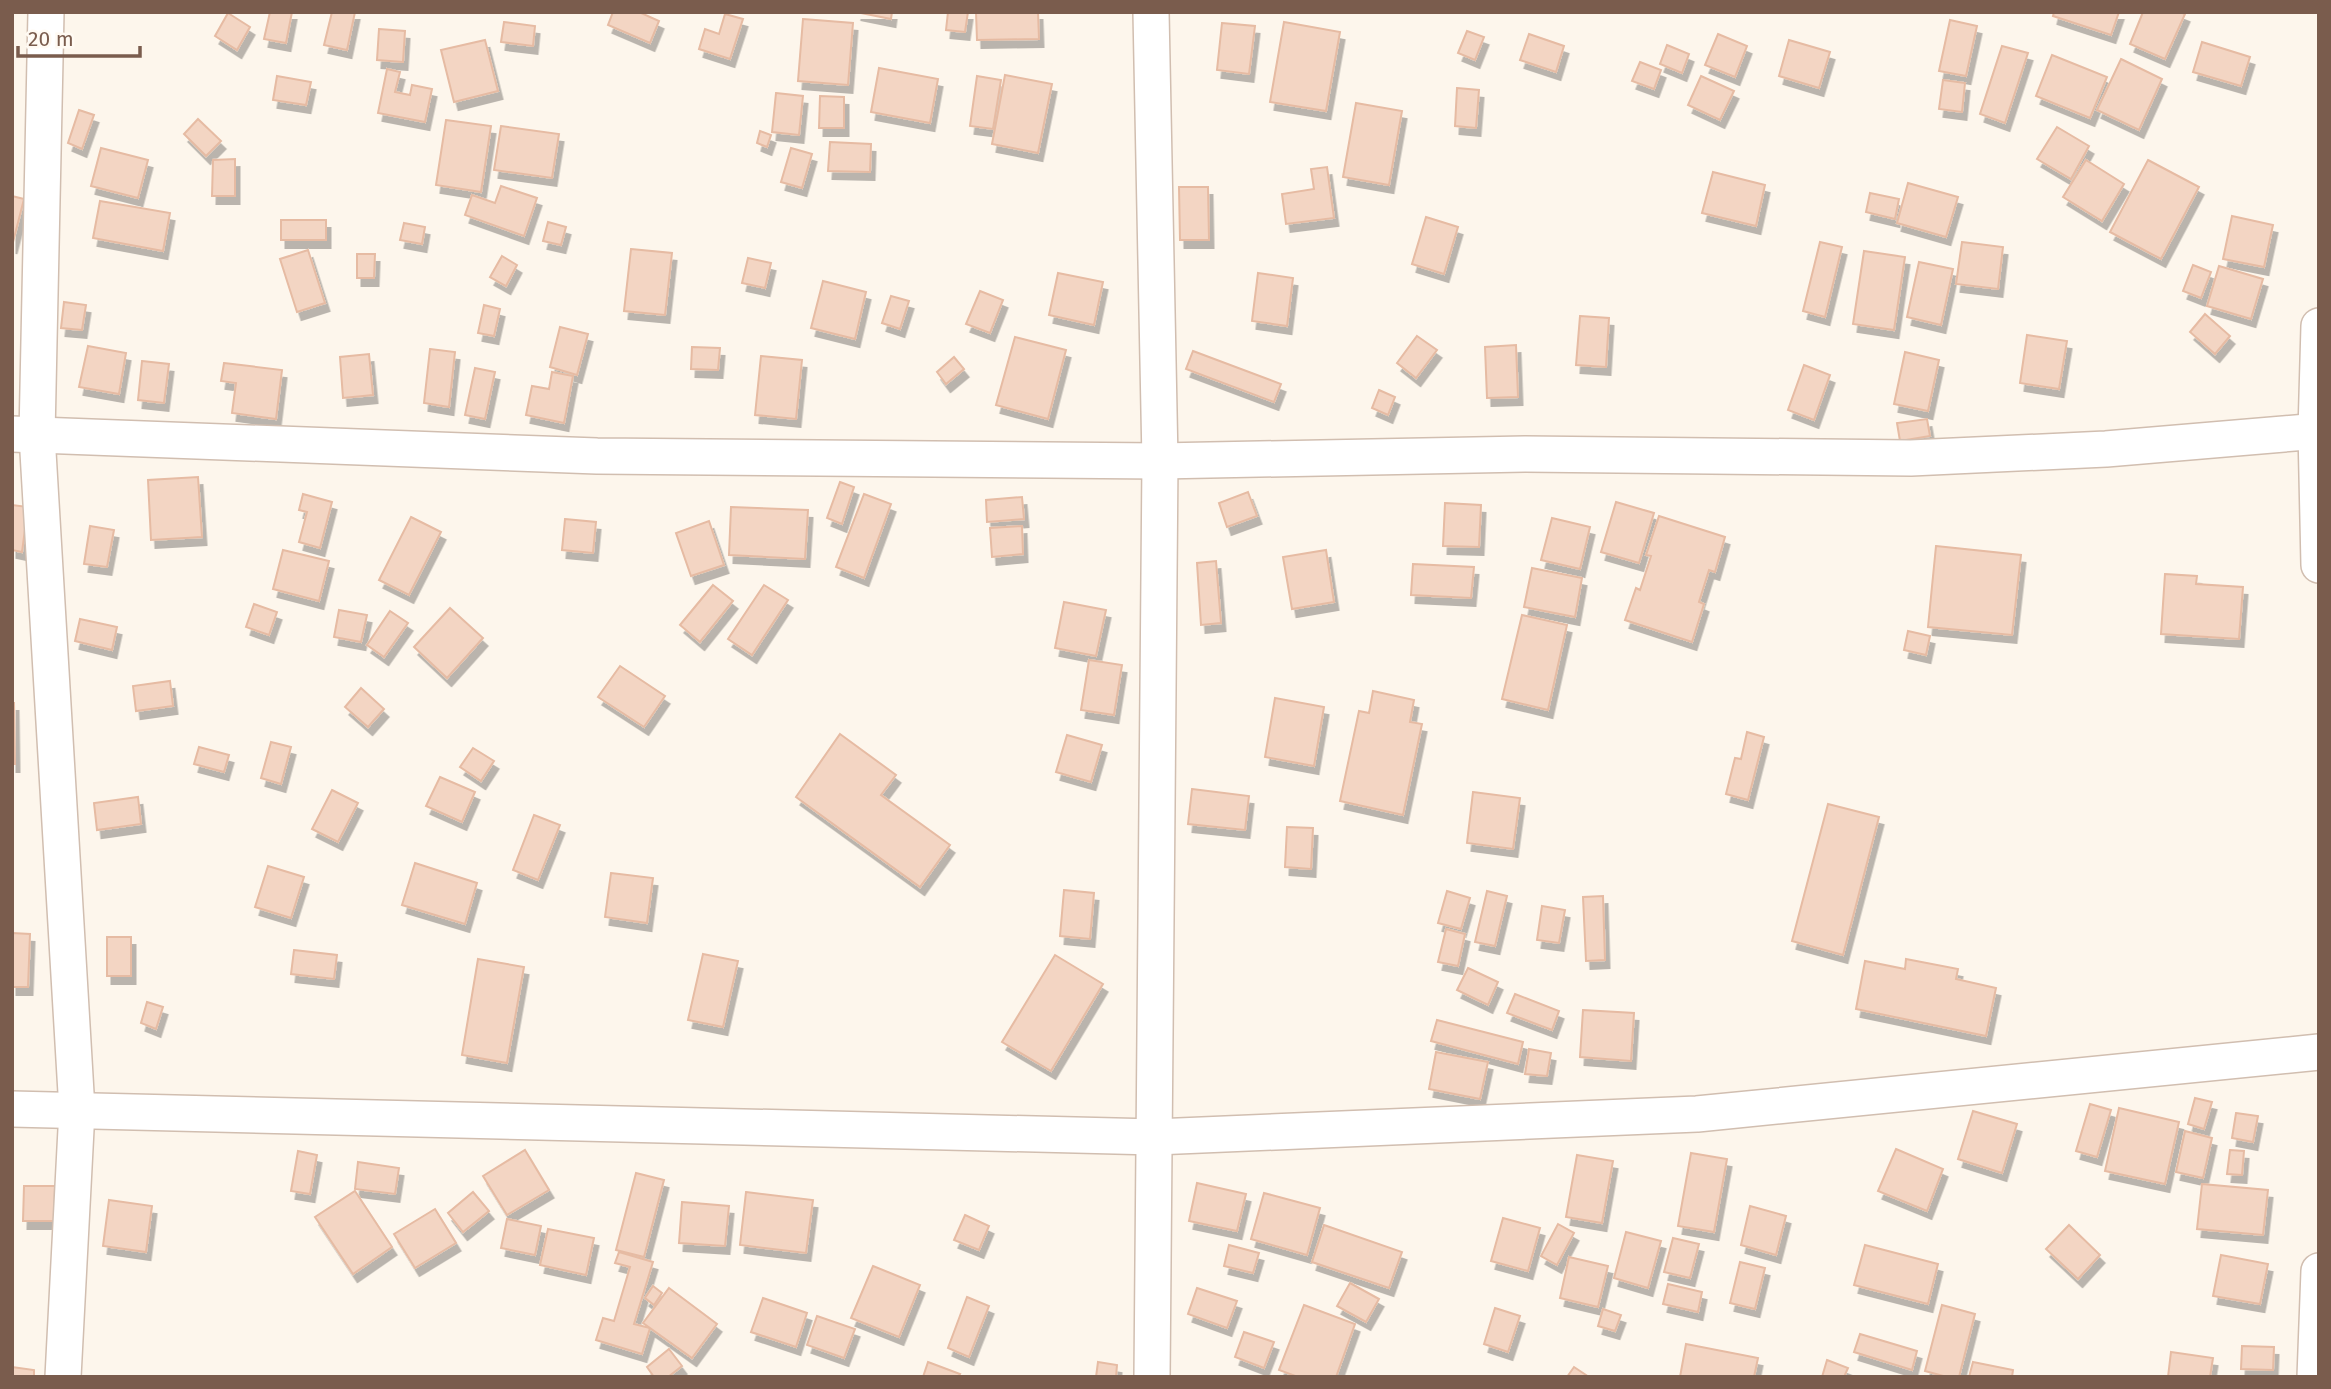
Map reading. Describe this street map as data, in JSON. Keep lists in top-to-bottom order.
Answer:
{
  "scale_bar": "20 m"
}
